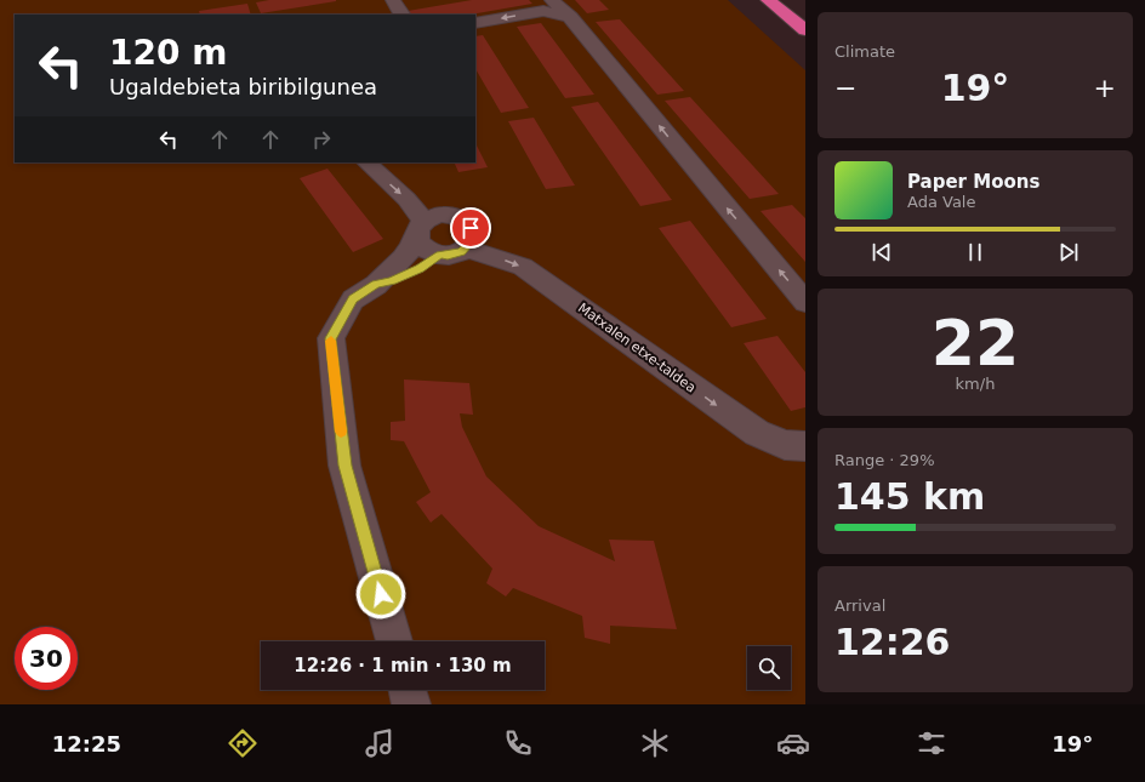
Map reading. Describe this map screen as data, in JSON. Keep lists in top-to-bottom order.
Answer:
{
  "streets": {
    "street": ["Matxalen etxe-taldea"]
  },
  "page": {
    "tile": [
      "Climate",
      ["22", "km/h"],
      ["Range · 29%", "145 km"],
      ["Arrival", "12:26"]
    ],
    "turn": ["120 m", "Ugaldebieta biribilgunea"],
    "heat": ["−", "19°", "+"],
    "song": ["Paper Moons", "Ada Vale"],
    "limit": "30",
    "trip": "12:26 · 1 min · 130 m",
    "tabs": ["12:25", "19°"]
  }
}
